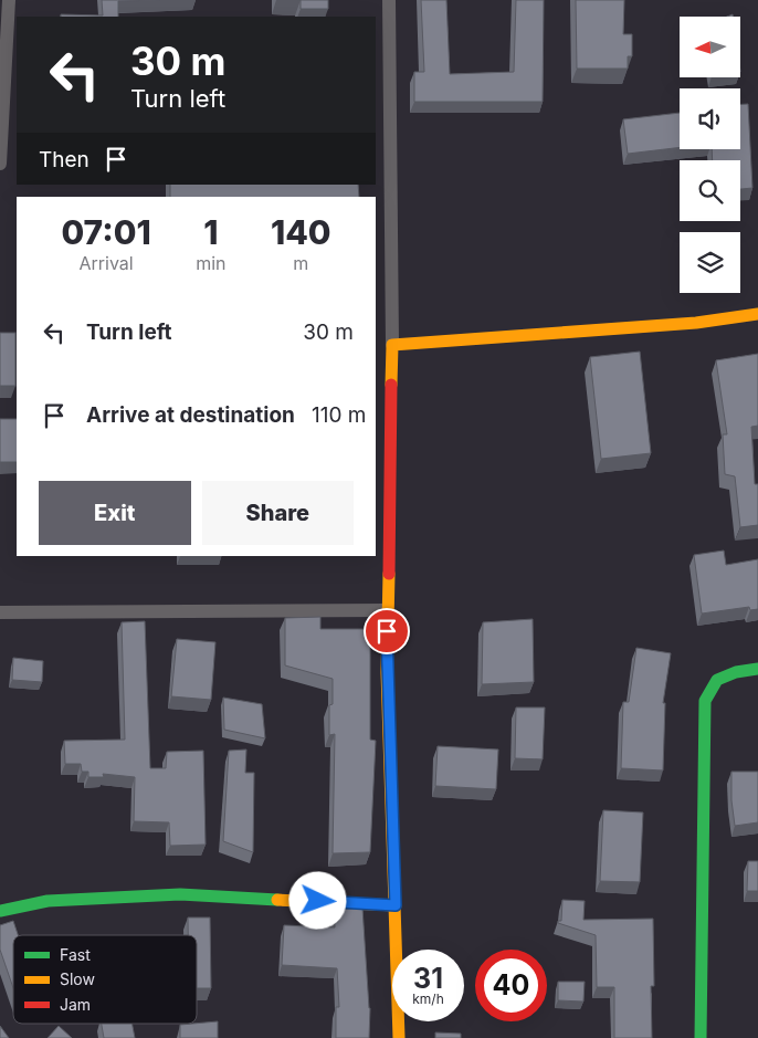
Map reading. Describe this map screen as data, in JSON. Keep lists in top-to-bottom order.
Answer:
{
  "legend": ["Fast", "Slow", "Jam"],
  "north": "left",
  "page": {
    "turn": ["30 m", "Turn left"],
    "then": "Then",
    "eta": [
      "07:01",
      "Arrival",
      "1",
      "min",
      "140",
      "m"
    ],
    "list": [
      {
        "name": "Turn left",
        "value": "30 m"
      },
      {
        "name": "Arrive at destination",
        "value": "110 m"
      }
    ],
    "buttons": ["Exit", "Share"],
    "speed": "31 km/h",
    "limit": "40"
  }
}
